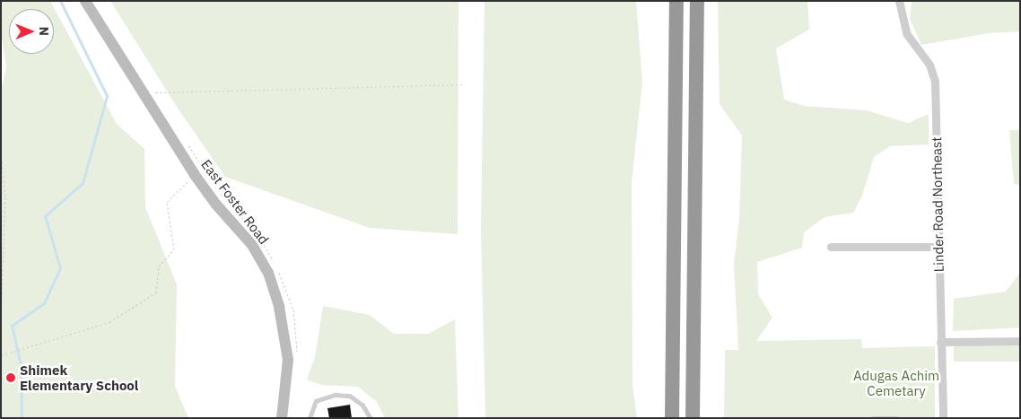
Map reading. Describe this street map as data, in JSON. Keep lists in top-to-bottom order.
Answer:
{
  "streets": {
    "street": ["East Foster Road", "Linder Road Northeast"]
  },
  "parks": ["Adugas Achim Cemetary"],
  "places": ["Shimek Elementary School"],
  "north": "right"
}
